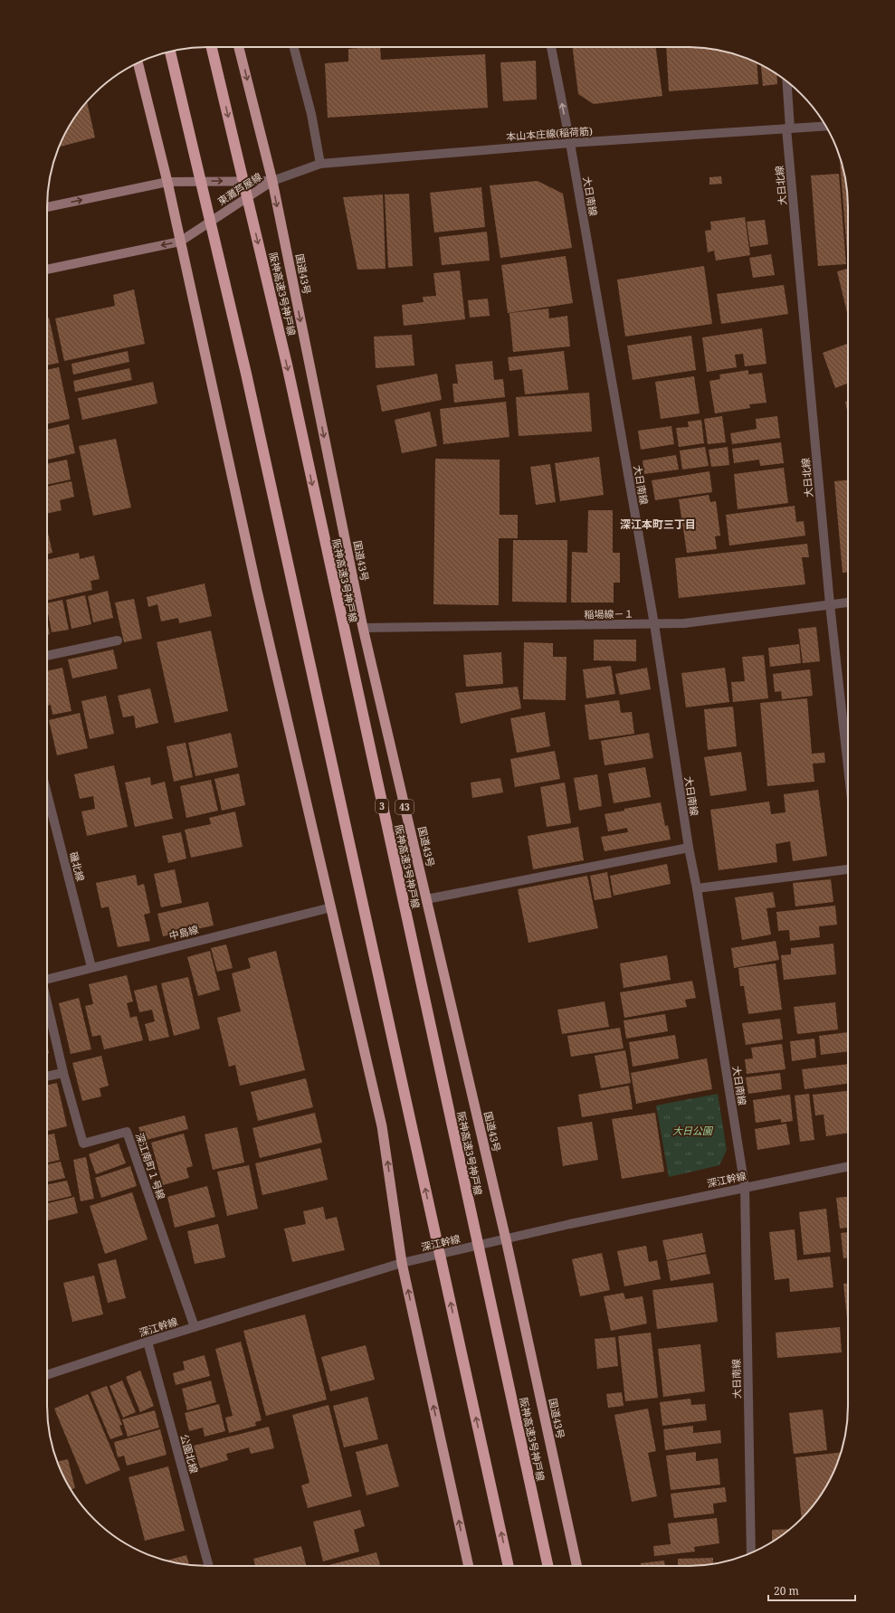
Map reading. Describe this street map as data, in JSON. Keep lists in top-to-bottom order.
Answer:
{
  "streets": {
    "highway": [
      "国道43号",
      "阪神高速3号神戸線",
      "3",
      "43"
    ],
    "main road": ["東灘芦屋線"],
    "street": [
      "本山本庄線(稲荷筋)",
      "大日北線",
      "大日南線",
      "稲場線－１",
      "磯北線",
      "中島線",
      "深江南町１号線",
      "深江幹線",
      "公園北線"
    ]
  },
  "crossings": [
    ["本山本庄線(稲荷筋)", "大日北線"],
    ["本山本庄線(稲荷筋)", "東灘芦屋線"],
    ["本山本庄線(稲荷筋)", "大日南線"],
    ["本山本庄線(稲荷筋)", "国道43号"],
    ["大日北線", "稲場線－１"],
    ["東灘芦屋線", "国道43号"],
    ["大日南線", "稲場線－１"],
    ["大日南線", "深江幹線"],
    ["国道43号", "稲場線－１"],
    ["国道43号", "深江幹線"],
    ["磯北線", "中島線"],
    ["深江南町１号線", "深江幹線"],
    ["深江幹線", "公園北線"]
  ],
  "districts": ["深江本町三丁目"],
  "parks": ["大日公園"],
  "scale_bar": "20 m"
}
